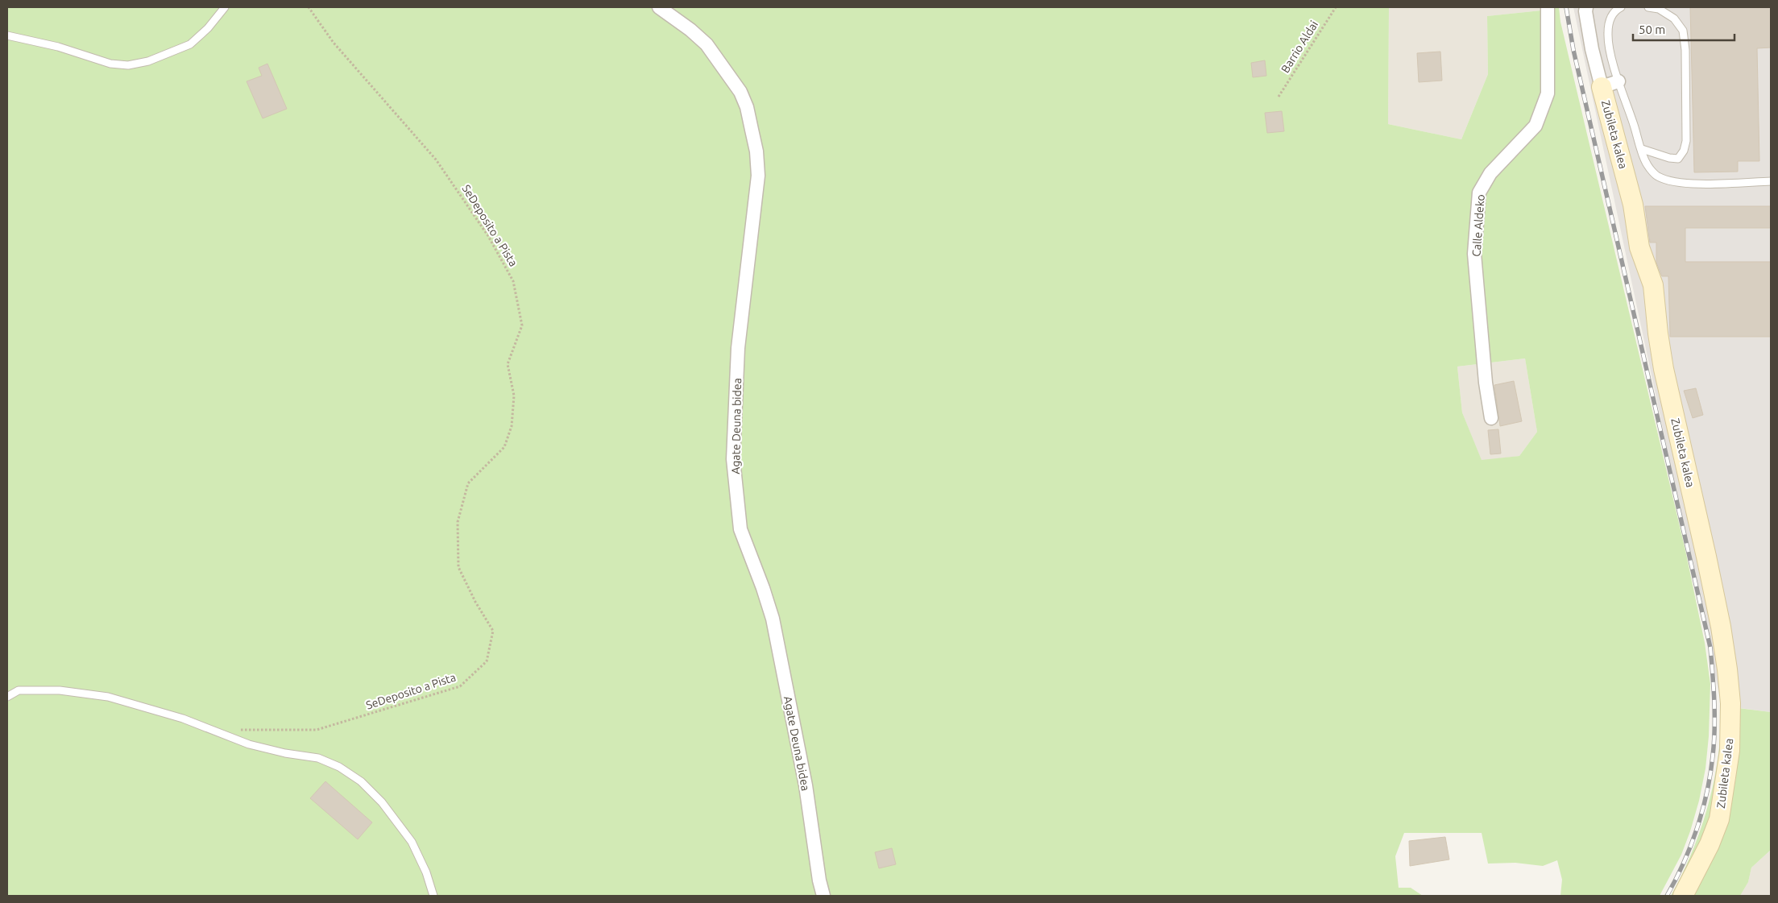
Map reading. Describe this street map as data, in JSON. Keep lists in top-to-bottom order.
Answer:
{
  "streets": {
    "street": ["Zubileta kalea", "Calle Aldeko", "Agate Deuna bidea"],
    "path": ["Barrio Aldai", "SeDeposito a Pista"]
  },
  "scale_bar": "50 m"
}
